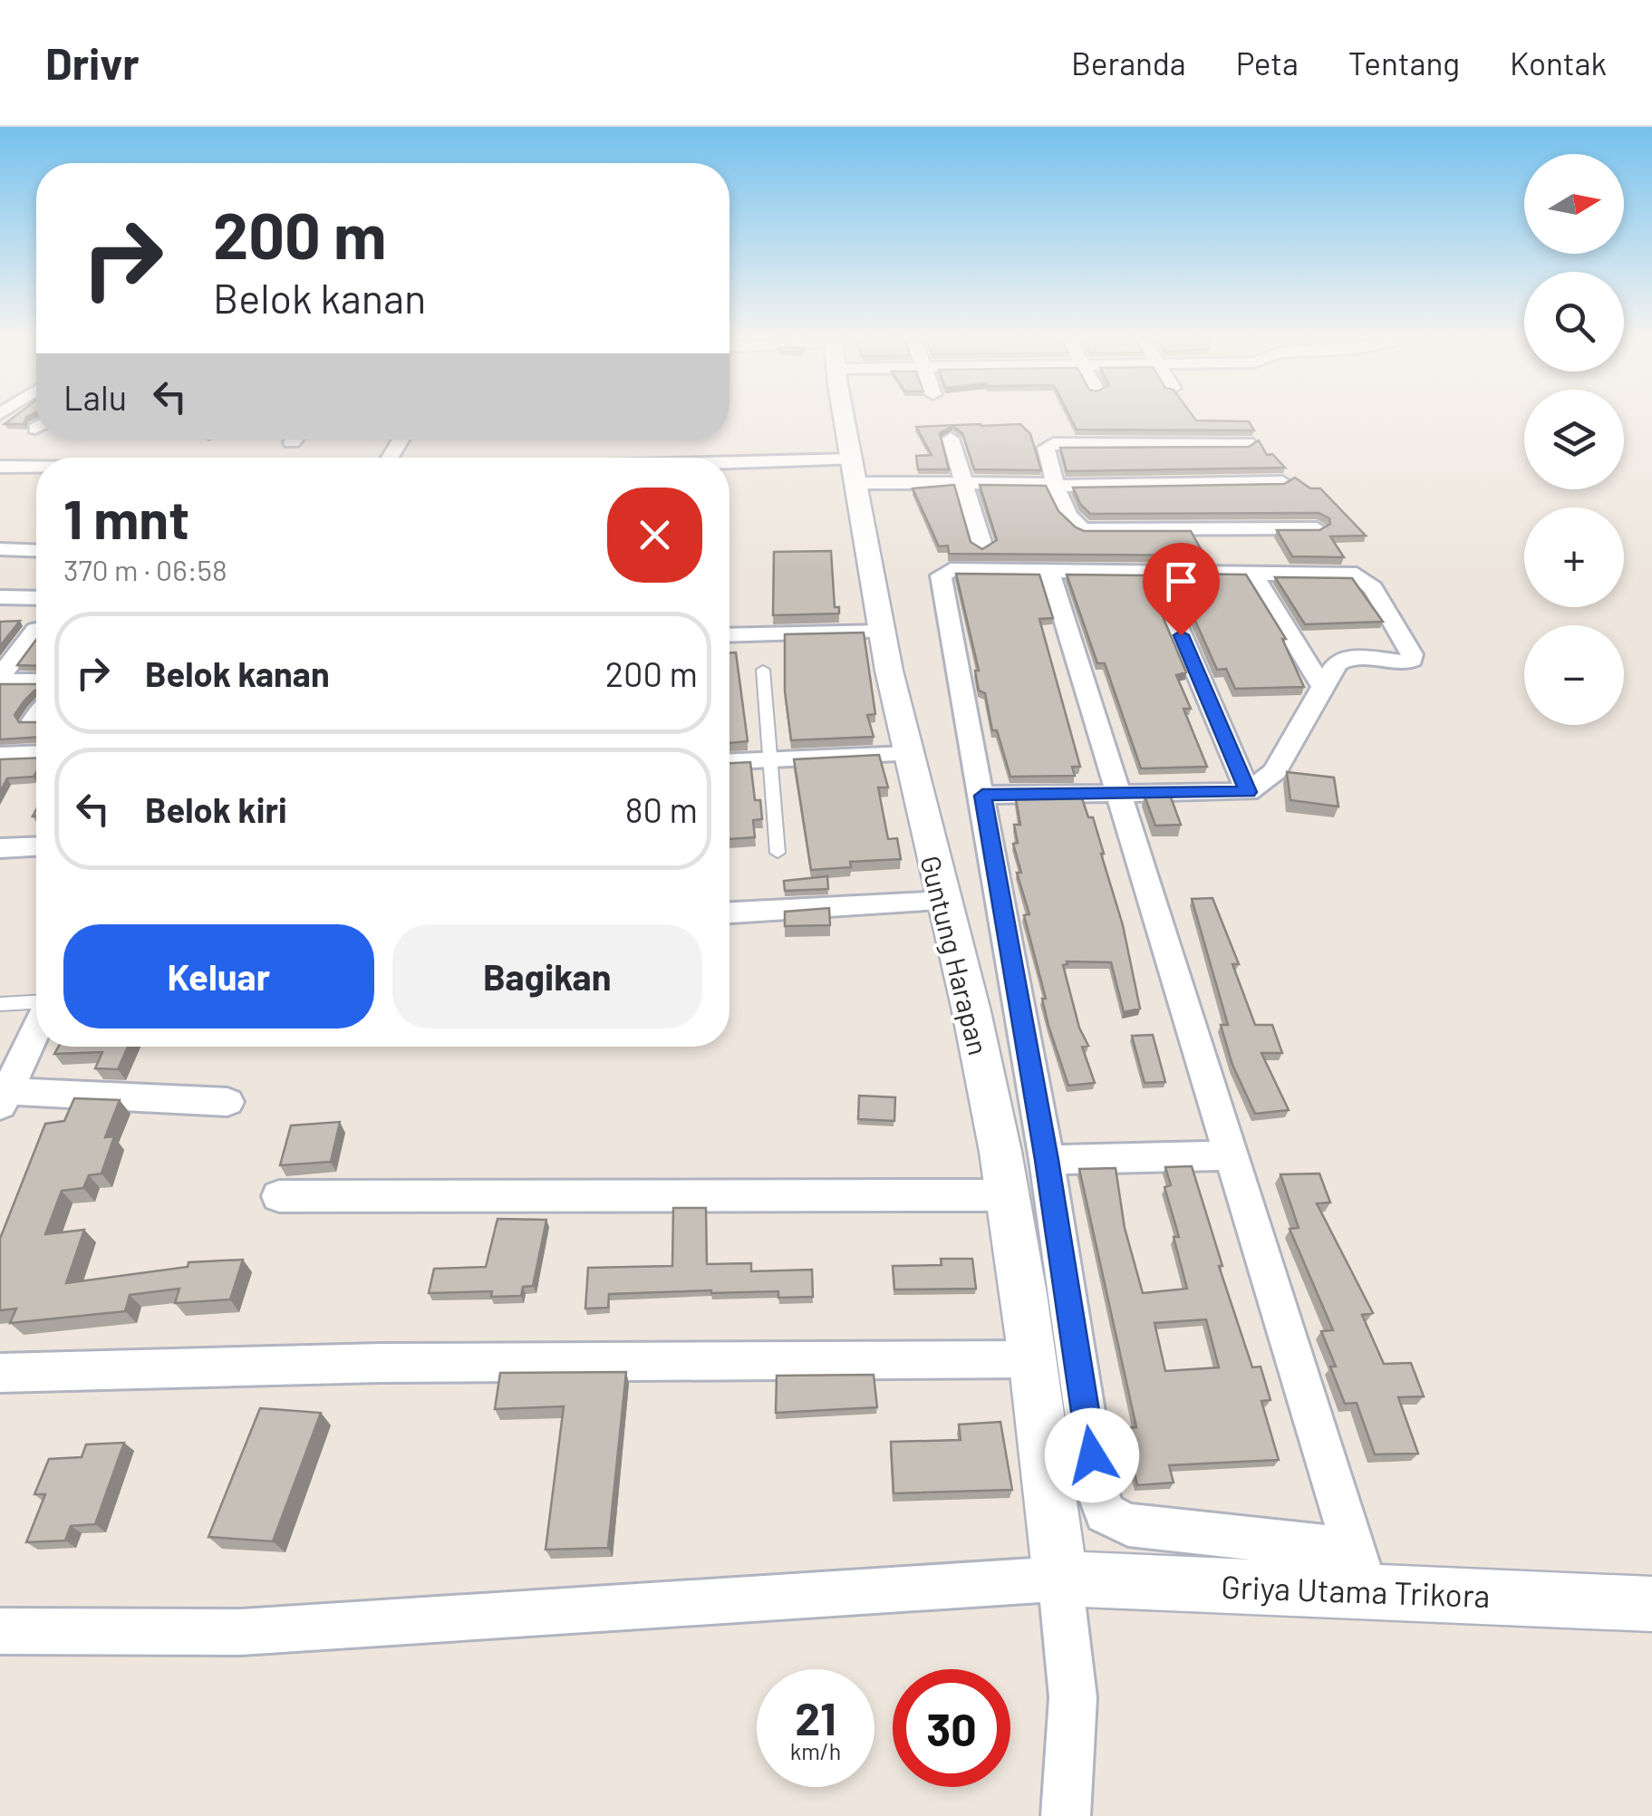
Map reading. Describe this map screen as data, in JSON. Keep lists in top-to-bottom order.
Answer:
{
  "streets": {
    "street": ["Guntung Harapan", "Griya Utama Trikora"]
  },
  "crossings": [
    ["Guntung Harapan", "Griya Utama Trikora"]
  ],
  "north": "right",
  "page": {
    "header": "Drivr",
    "nav": [
      "Beranda",
      "Peta",
      "Tentang",
      "Kontak"
    ],
    "map_buttons": ["+", "−"],
    "turn": ["200 m", "Belok kanan"],
    "then": "Lalu",
    "heading": ["1 mnt", "370 m · 06:58"],
    "list": [
      {
        "name": "Belok kanan",
        "value": "200 m"
      },
      {
        "name": "Belok kiri",
        "value": "80 m"
      }
    ],
    "buttons": ["Keluar", "Bagikan"],
    "speed": "21 km/h",
    "limit": "30"
  }
}
